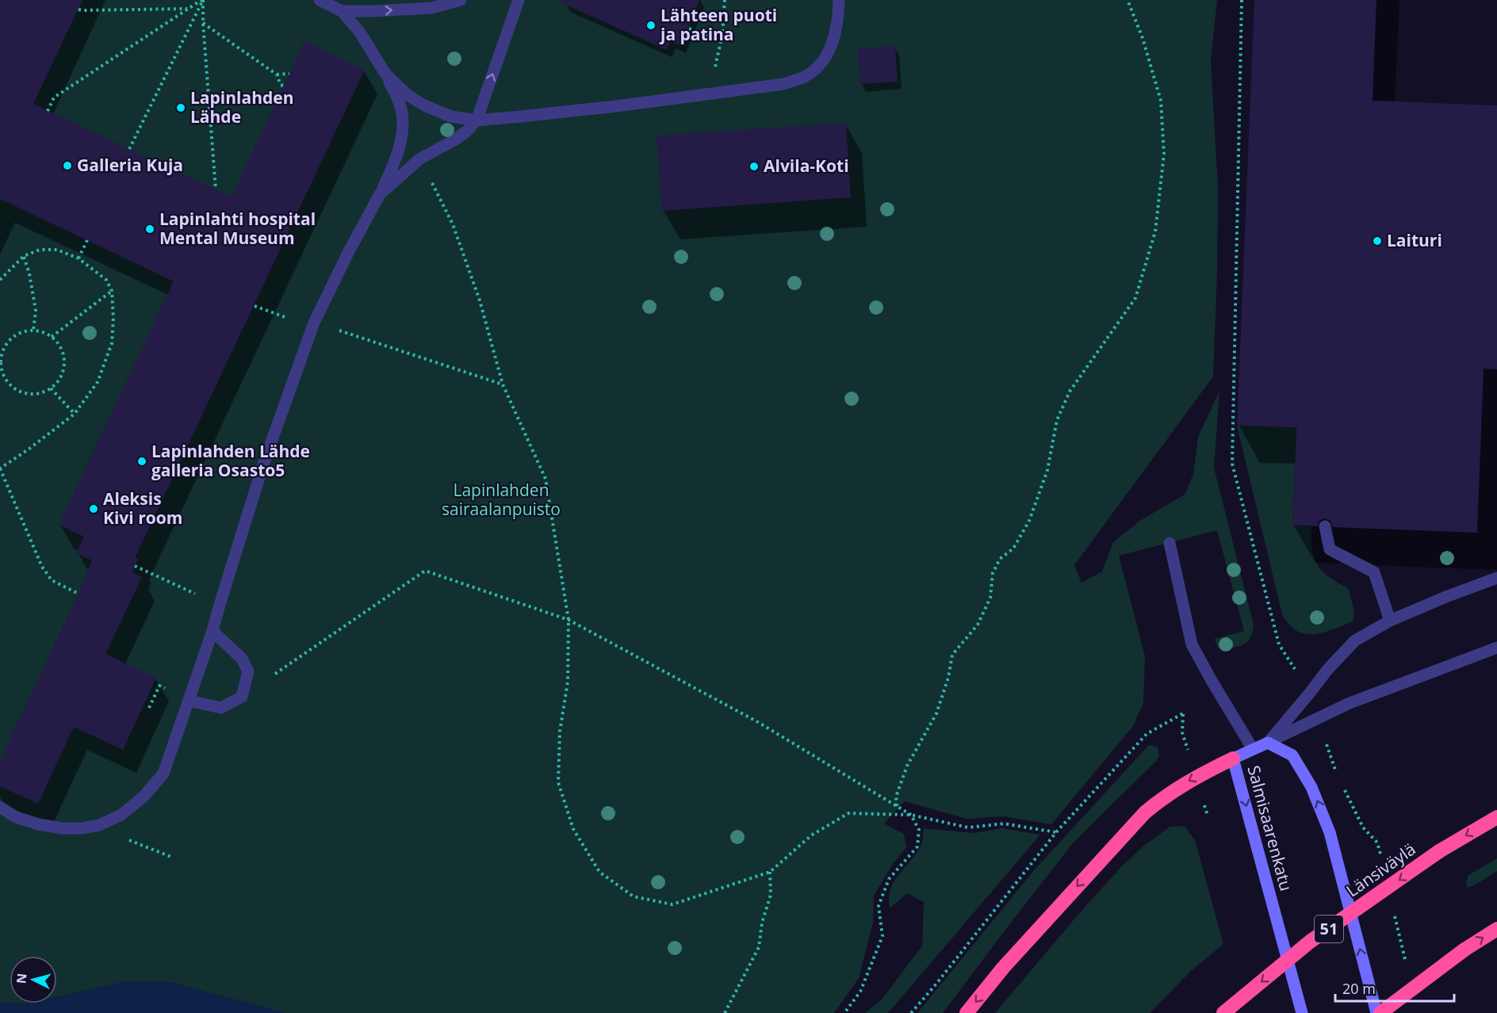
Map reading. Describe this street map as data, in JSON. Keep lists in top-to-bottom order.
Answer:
{
  "streets": {
    "highway": ["Länsiväylä", "51"],
    "main road": ["Salmisaarenkatu"]
  },
  "parks": ["Lapinlahden sairaalanpuisto"],
  "places": [
    "Lähteen puoti ja patina",
    "Lapinlahden Lähde",
    "Galleria Kuja",
    "Alvila-Koti",
    "Lapinlahti hospital Mental Museum",
    "Laituri",
    "Lapinlahden Lähde galleria Osasto5",
    "Aleksis Kivi room"
  ],
  "scale_bar": "20 m",
  "north": "left"
}
